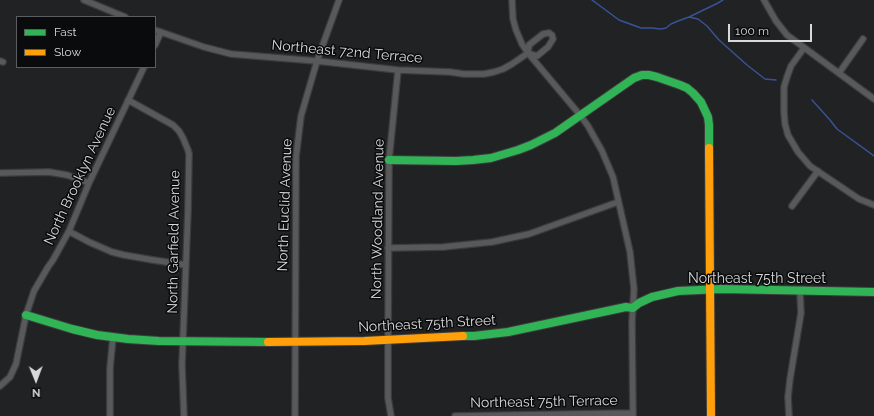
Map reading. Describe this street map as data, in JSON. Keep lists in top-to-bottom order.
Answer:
{
  "streets": {
    "street": [
      "Northeast 72nd Terrace",
      "North Brooklyn Avenue",
      "North Euclid Avenue",
      "North Woodland Avenue",
      "North Garfield Avenue",
      "Northeast 75th Street",
      "Northeast 75th Terrace"
    ]
  },
  "crossings": [
    ["Northeast 72nd Terrace", "North Euclid Avenue"],
    ["Northeast 72nd Terrace", "North Woodland Avenue"],
    ["North Brooklyn Avenue", "North Garfield Avenue"],
    ["North Brooklyn Avenue", "Northeast 75th Street"],
    ["North Euclid Avenue", "Northeast 75th Street"],
    ["North Woodland Avenue", "Northeast 75th Street"],
    ["North Garfield Avenue", "Northeast 75th Street"]
  ],
  "legend": ["Fast", "Slow"],
  "scale_bar": "100 m",
  "north": "bottom"
}
